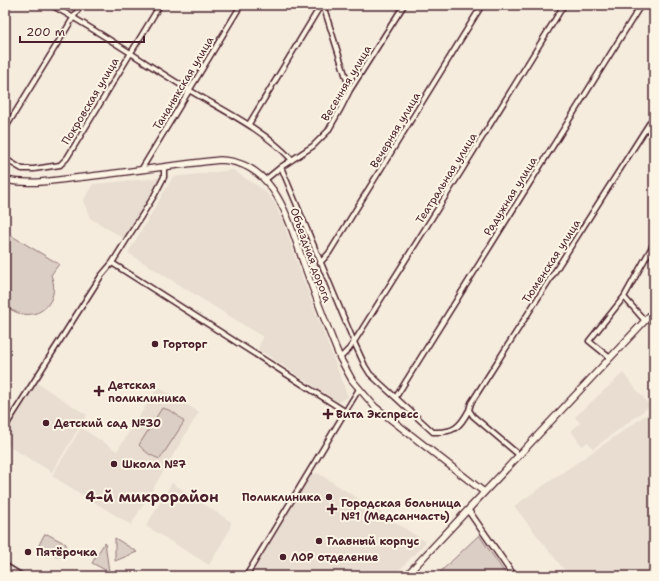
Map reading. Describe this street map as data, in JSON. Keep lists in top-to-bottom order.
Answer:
{
  "streets": {
    "main road": ["Объездная дорога"],
    "street": [
      "Тананыкская улица",
      "Весенняя улица",
      "Покровская улица",
      "Вечерняя улица",
      "Театральная улица",
      "Радужная улица",
      "Тюменская улица"
    ]
  },
  "crossings": [
    ["Тананыкская улица", "Объездная дорога"],
    ["Весенняя улица", "Объездная дорога"],
    ["Театральная улица", "Объездная дорога"],
    ["Радужная улица", "Тюменская улица"]
  ],
  "districts": ["4-й микрорайон"],
  "places": {
    "other": [
      "Горторг",
      "Детский сад №30",
      "Школа №7",
      "Поликлиника",
      "Главный корпус",
      "Пятёрочка",
      "ЛОР отделение"
    ],
    "health": ["Детская поликлиника", "Вита Экспресс", "Городская больница №1 (Медсанчасть)"]
  },
  "scale_bar": "200 m"
}
